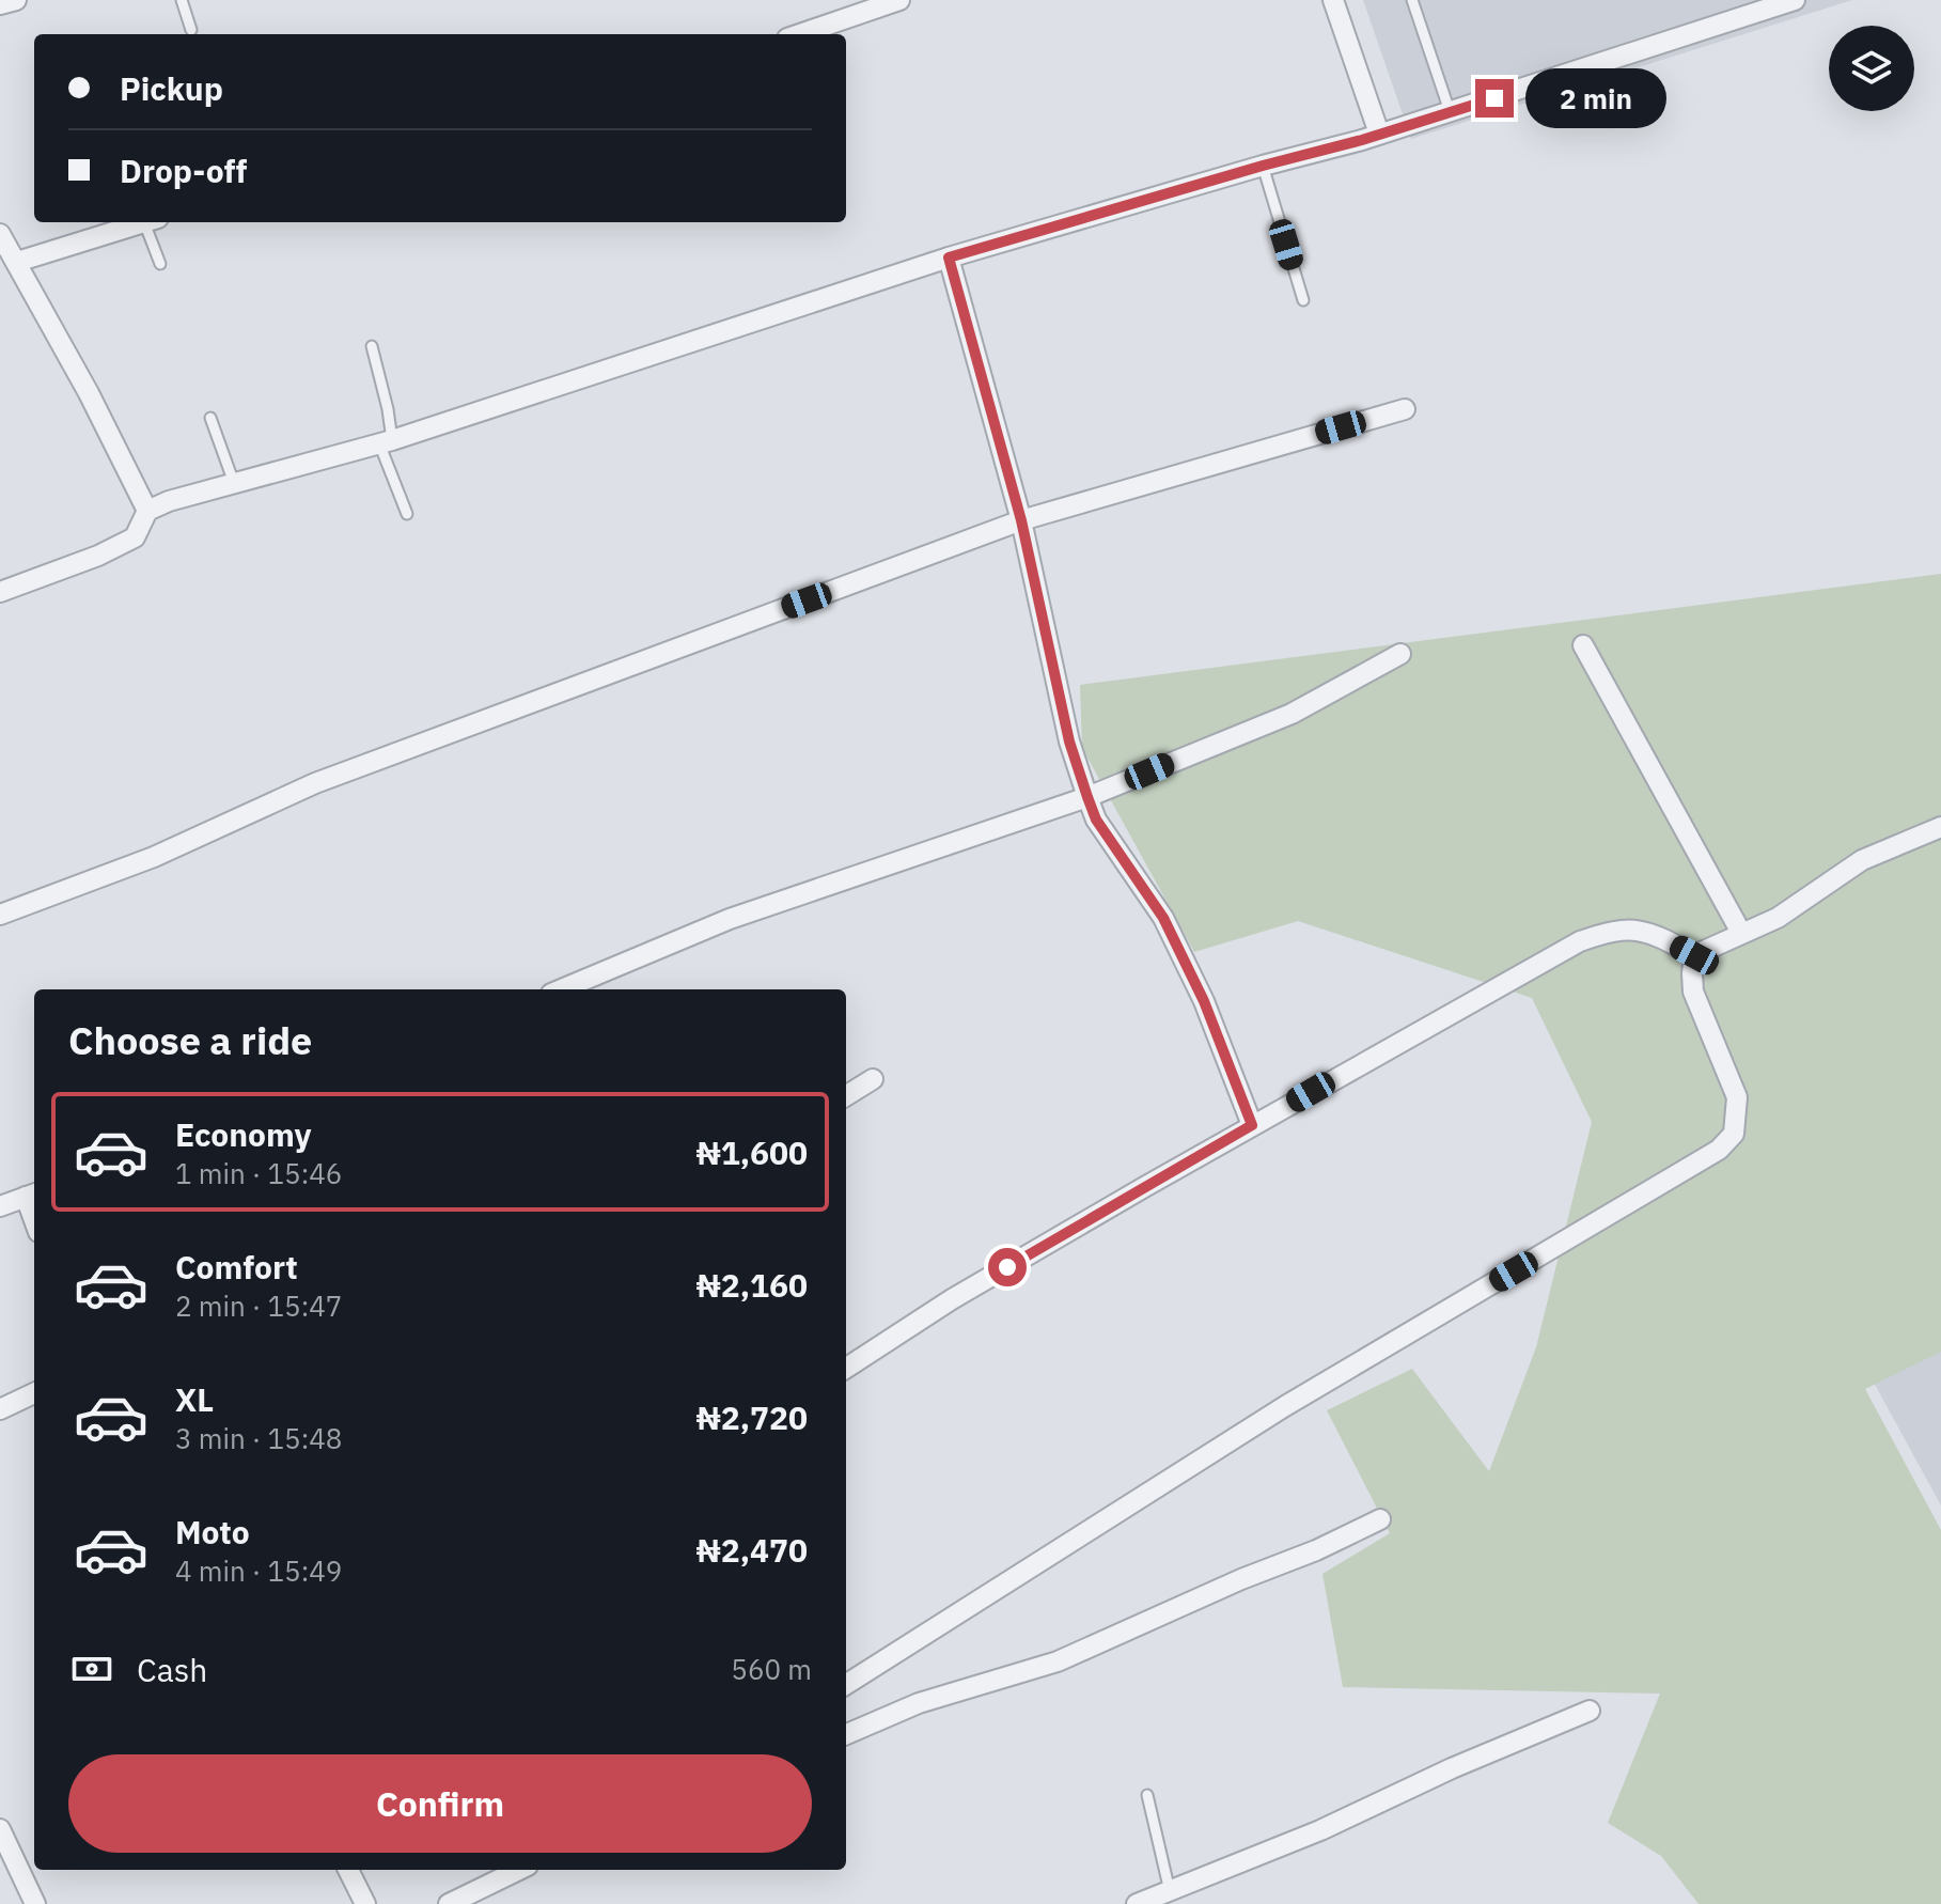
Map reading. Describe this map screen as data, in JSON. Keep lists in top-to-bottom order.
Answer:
{
  "page": {
    "banner": ["Pickup", "Drop-off"],
    "bubble": "2 min",
    "heading": "Choose a ride",
    "list": [
      {
        "name": "Economy",
        "note": "1 min · 15:46",
        "value": "₦1,600"
      },
      {
        "name": "Comfort",
        "note": "2 min · 15:47",
        "value": "₦2,160"
      },
      {
        "name": "XL",
        "note": "3 min · 15:48",
        "value": "₦2,720"
      },
      {
        "name": "Moto",
        "note": "4 min · 15:49",
        "value": "₦2,470"
      }
    ],
    "pay": ["Cash", "560 m"],
    "buttons": "Confirm"
  }
}
